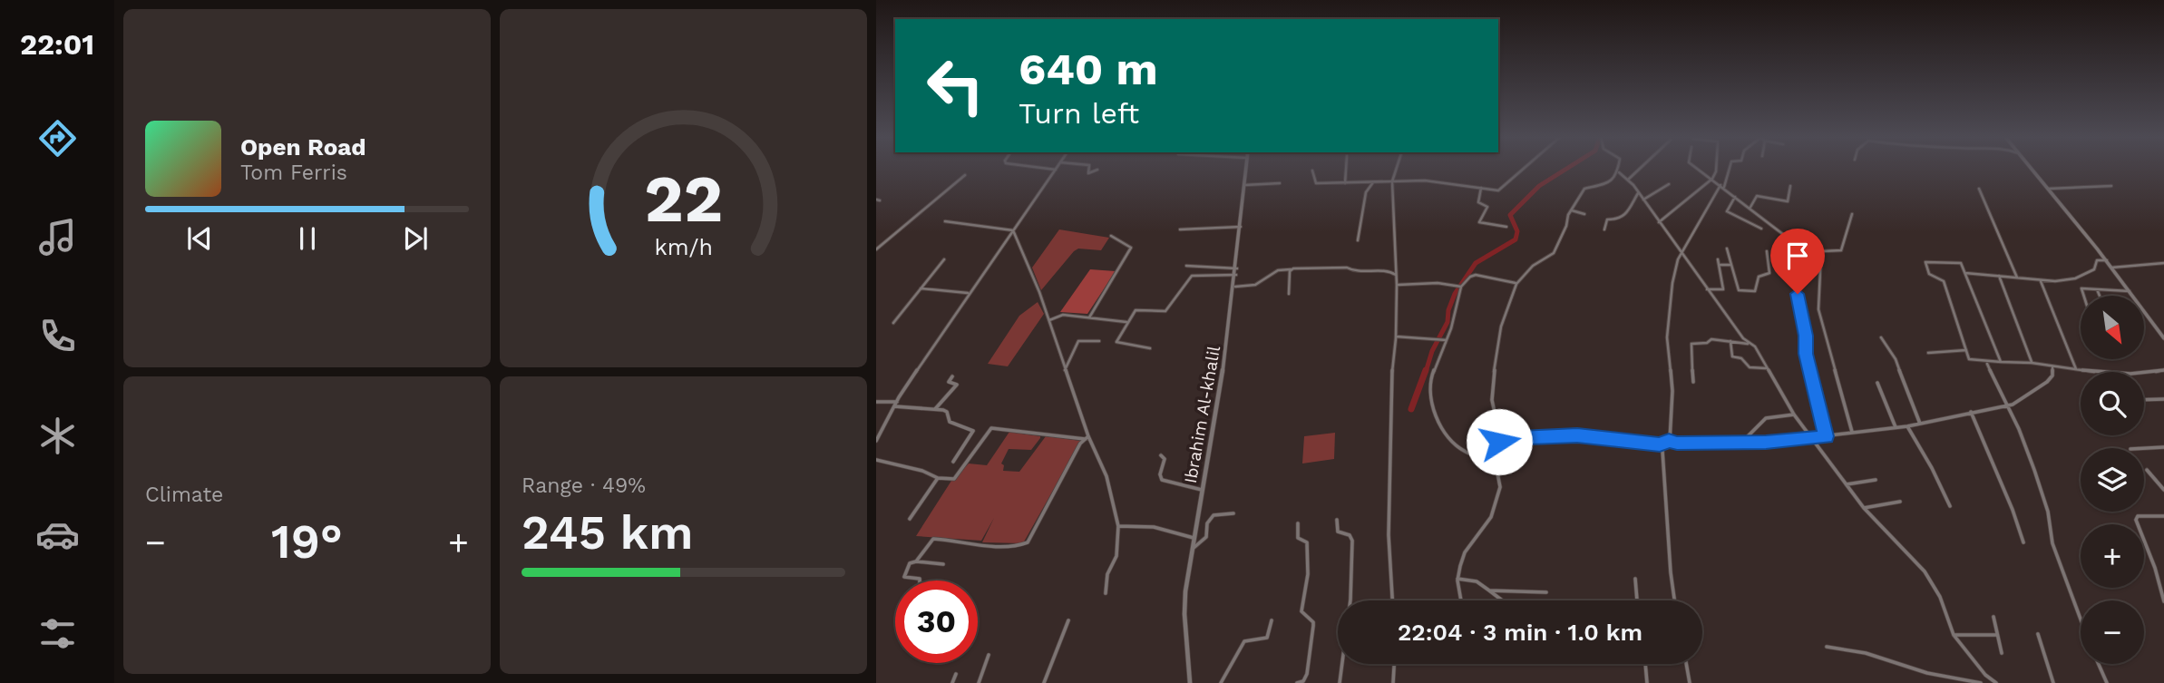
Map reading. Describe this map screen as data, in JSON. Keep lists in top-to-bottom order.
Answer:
{
  "streets": {
    "street": ["Ibrahim Al-khalil"]
  },
  "north": "bottom right",
  "page": {
    "tabs": "22:01",
    "turn": ["640 m", "Turn left"],
    "song": ["Open Road", "Tom Ferris"],
    "map_buttons": ["+", "−"],
    "tile": [
      "Climate",
      ["Range · 49%", "245 km"]
    ],
    "heat": ["−", "19°", "+"],
    "limit": "30",
    "trip": "22:04 · 3 min · 1.0 km",
    "gauge": ["22", "km/h"]
  }
}
